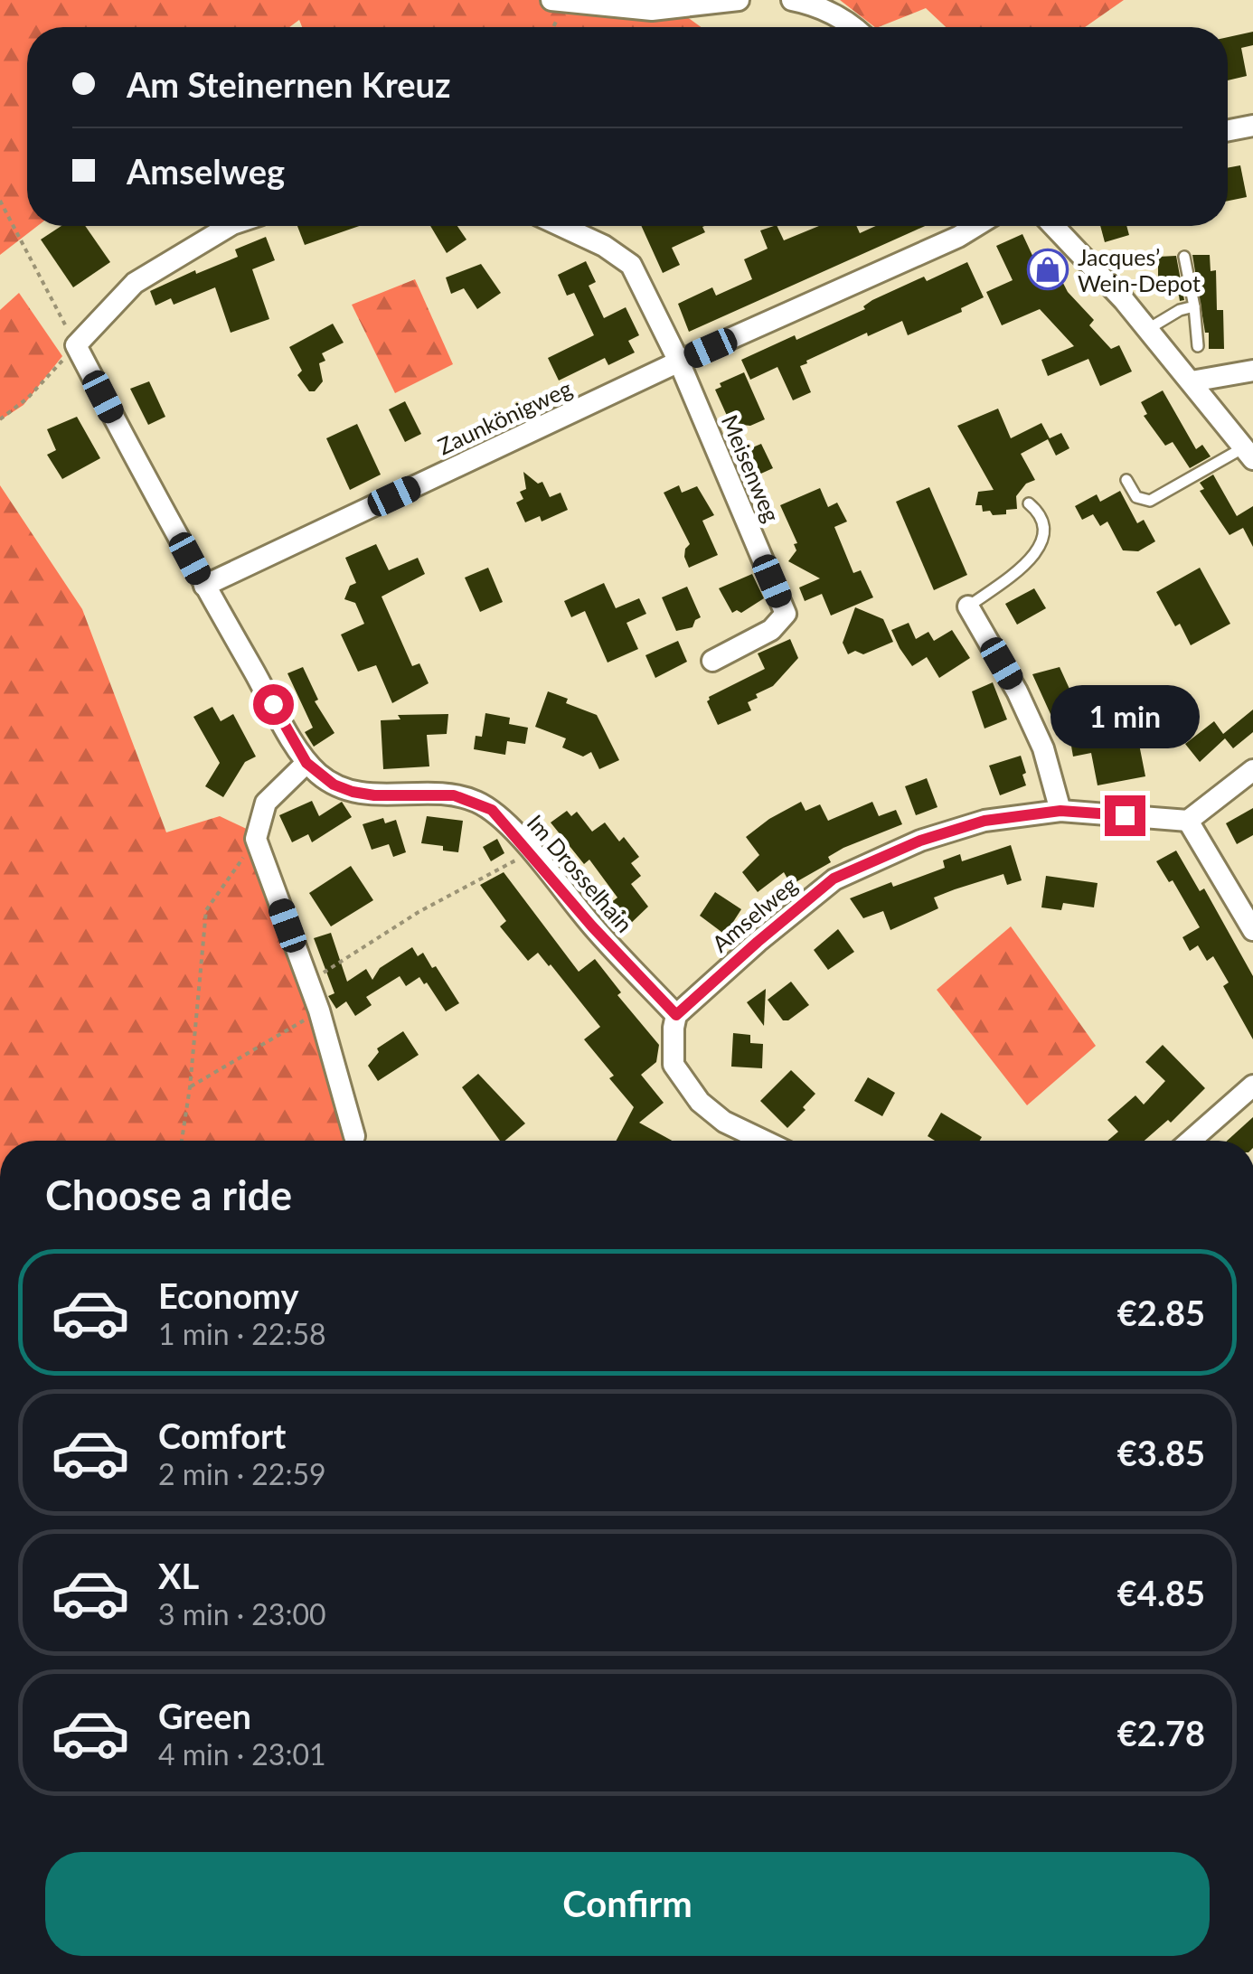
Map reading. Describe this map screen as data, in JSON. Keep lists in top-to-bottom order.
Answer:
{
  "streets": {
    "street": [
      "Zaunkönigweg",
      "Meisenweg",
      "Im Drosselhain",
      "Amselweg"
    ]
  },
  "crossings": [
    ["Zaunkönigweg", "Meisenweg"],
    ["Im Drosselhain", "Amselweg"]
  ],
  "places": {
    "shop": ["Jacques’ Wein-Depot"]
  },
  "page": {
    "banner": ["Am Steinernen Kreuz", "Amselweg"],
    "bubble": "1 min",
    "heading": "Choose a ride",
    "list": [
      {
        "name": "Economy",
        "note": "1 min · 22:58",
        "value": "€2.85"
      },
      {
        "name": "Comfort",
        "note": "2 min · 22:59",
        "value": "€3.85"
      },
      {
        "name": "XL",
        "note": "3 min · 23:00",
        "value": "€4.85"
      },
      {
        "name": "Green",
        "note": "4 min · 23:01",
        "value": "€2.78"
      }
    ],
    "buttons": "Confirm"
  }
}
